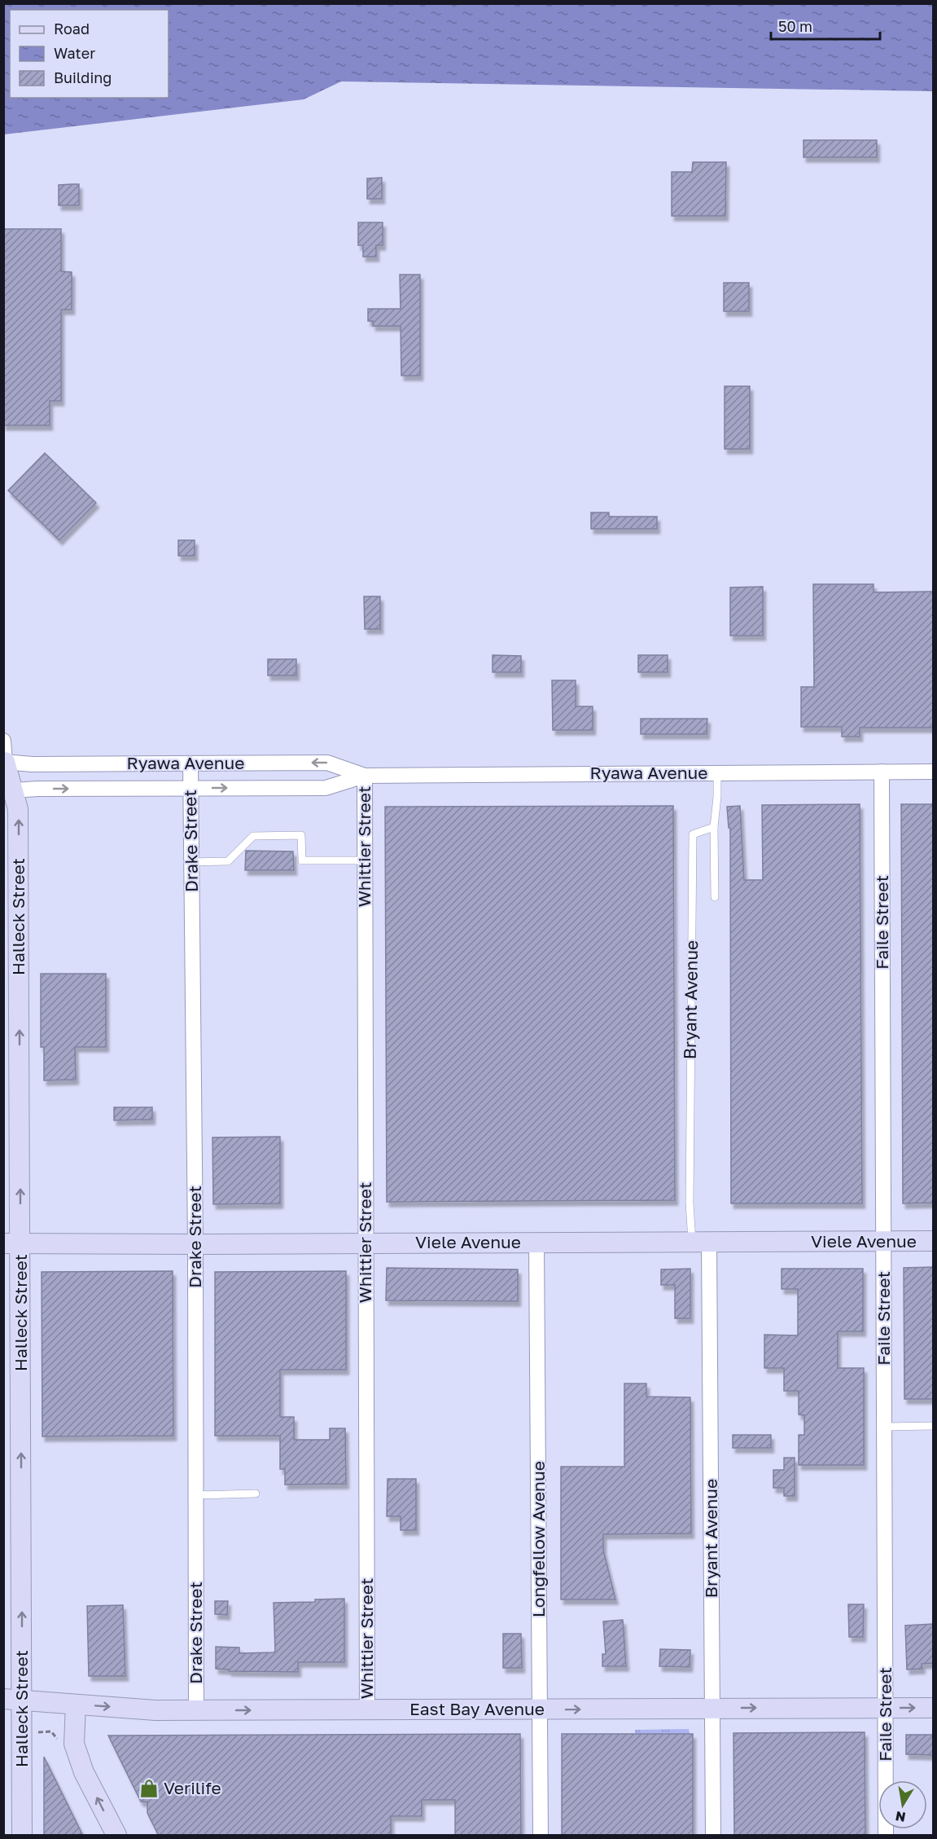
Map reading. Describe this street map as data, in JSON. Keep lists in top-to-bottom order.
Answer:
{
  "streets": {
    "main road": ["Halleck Street", "Viele Avenue", "East Bay Avenue"],
    "street": [
      "Ryawa Avenue",
      "Drake Street",
      "Whittier Street",
      "Faile Street",
      "Bryant Avenue",
      "Longfellow Avenue"
    ]
  },
  "crossings": [
    ["Ryawa Avenue", "Drake Street"],
    ["Ryawa Avenue", "Whittier Street"],
    ["Ryawa Avenue", "Halleck Street"],
    ["Ryawa Avenue", "Faile Street"],
    ["Drake Street", "Viele Avenue"],
    ["Drake Street", "East Bay Avenue"],
    ["Whittier Street", "Viele Avenue"],
    ["Whittier Street", "East Bay Avenue"],
    ["Halleck Street", "Viele Avenue"],
    ["Halleck Street", "East Bay Avenue"],
    ["Faile Street", "Viele Avenue"],
    ["Faile Street", "East Bay Avenue"],
    ["Bryant Avenue", "Viele Avenue"],
    ["Bryant Avenue", "East Bay Avenue"],
    ["Viele Avenue", "Longfellow Avenue"],
    ["Longfellow Avenue", "East Bay Avenue"]
  ],
  "one_way": ["Halleck Street", "East Bay Avenue"],
  "places": {
    "shop": ["Verilife"]
  },
  "legend": ["Road", "Water", "Building"],
  "scale_bar": "50 m",
  "north": "bottom"
}
